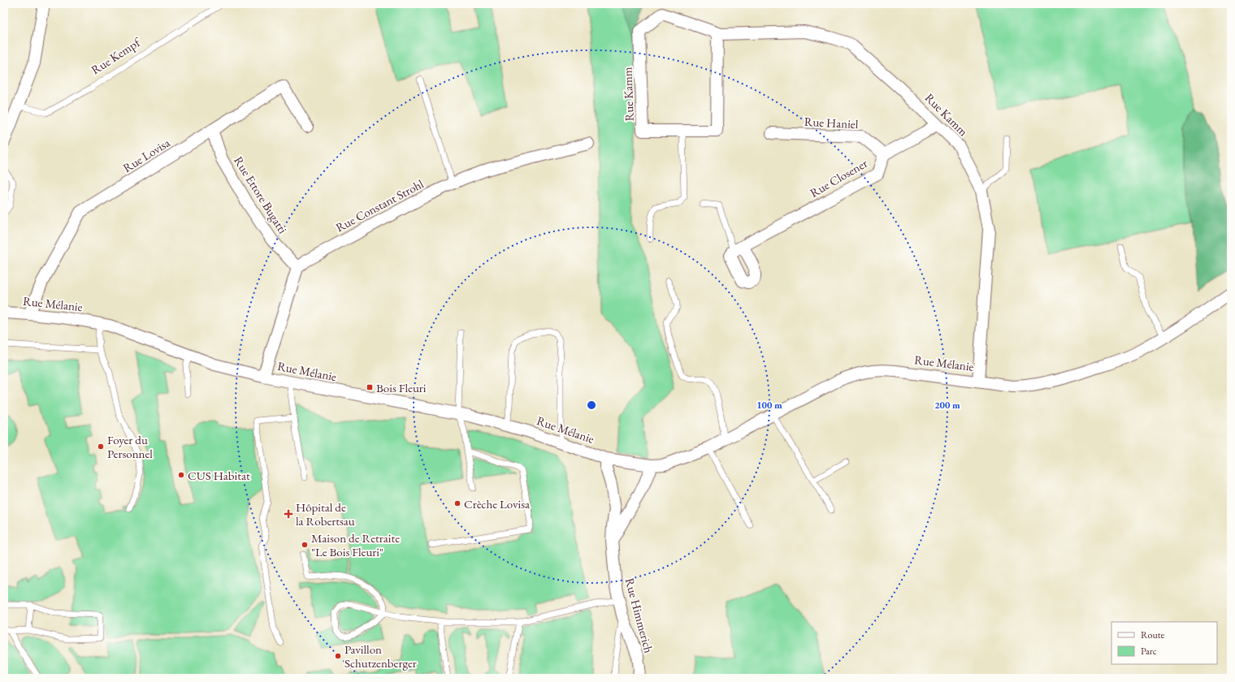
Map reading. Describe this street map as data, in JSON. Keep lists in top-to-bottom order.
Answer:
{
  "streets": {
    "street": [
      "Rue Kamm",
      "Rue Haniel",
      "Rue Lovisa",
      "Rue Closener",
      "Rue Ettore Bugatti",
      "Rue Constant Strohl",
      "Rue Mélanie",
      "Rue Himmerich"
    ],
    "lane": ["Rue Kempf"]
  },
  "crossings": [
    ["Rue Kamm", "Rue Mélanie"],
    ["Rue Haniel", "Rue Closener"],
    ["Rue Lovisa", "Rue Ettore Bugatti"],
    ["Rue Lovisa", "Rue Mélanie"],
    ["Rue Ettore Bugatti", "Rue Constant Strohl"],
    ["Rue Mélanie", "Rue Himmerich"]
  ],
  "places": {
    "transit": ["Bois Fleuri"],
    "other": [
      "Foyer du Personnel",
      "CUS Habitat",
      "Crèche Lovisa",
      "Maison de Retraite \"Le Bois Fleuri\"",
      "Pavillon Schutzenberger"
    ],
    "health": ["Hôpital de la Robertsau"]
  },
  "legend": ["Route", "Parc"],
  "rings": ["100 m", "200 m"]
}
